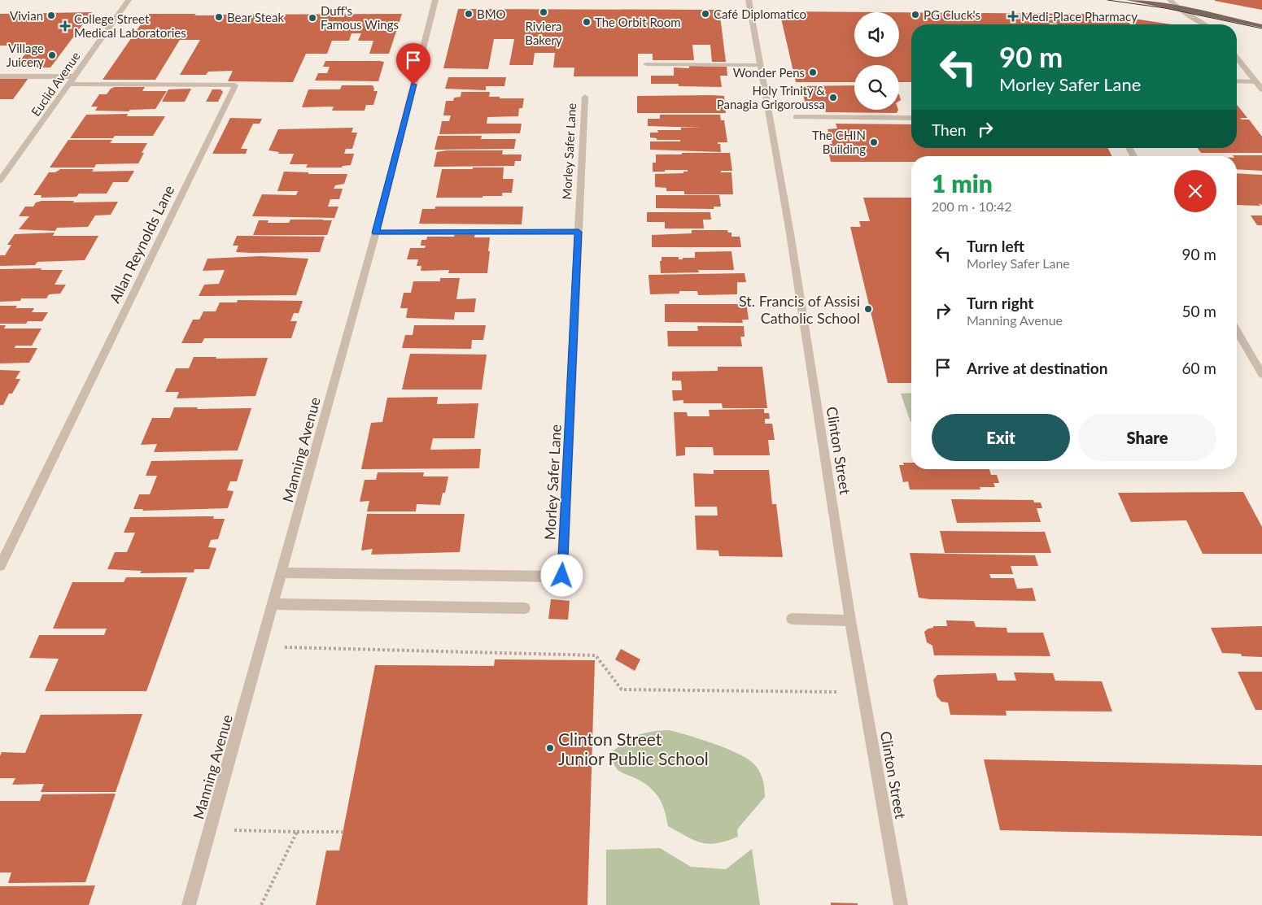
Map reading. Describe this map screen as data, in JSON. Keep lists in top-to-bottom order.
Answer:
{
  "streets": {
    "street": [
      "Euclid Avenue",
      "Morley Safer Lane",
      "Allan Reynolds Lane",
      "Manning Avenue",
      "Clinton Street"
    ]
  },
  "crossings": [
    ["Euclid Avenue", "Allan Reynolds Lane"],
    ["Morley Safer Lane", "Manning Avenue"]
  ],
  "places": {
    "other": [
      "Riviera Bakery",
      "BMO",
      "Café Diplomatico",
      "PG Cluck's",
      "Vivian",
      "Bear Steak",
      "Duff's Famous Wings",
      "The Orbit Room",
      "Village Juicery",
      "Wonder Pens",
      "Holy Trinity & Panagia Grigoroussa",
      "The CHIN Building",
      "St. Francis of Assisi Catholic School",
      "Clinton Street Junior Public School"
    ],
    "health": ["Medi-Place Pharmacy", "College Street Medical Laboratories"]
  },
  "page": {
    "turn": ["90 m", "Morley Safer Lane"],
    "then": "Then",
    "heading": ["1 min", "200 m · 10:42"],
    "list": [
      {
        "name": "Turn left",
        "note": "Morley Safer Lane",
        "value": "90 m"
      },
      {
        "name": "Turn right",
        "note": "Manning Avenue",
        "value": "50 m"
      },
      {
        "name": "Arrive at destination",
        "value": "60 m"
      }
    ],
    "buttons": ["Exit", "Share"]
  }
}
